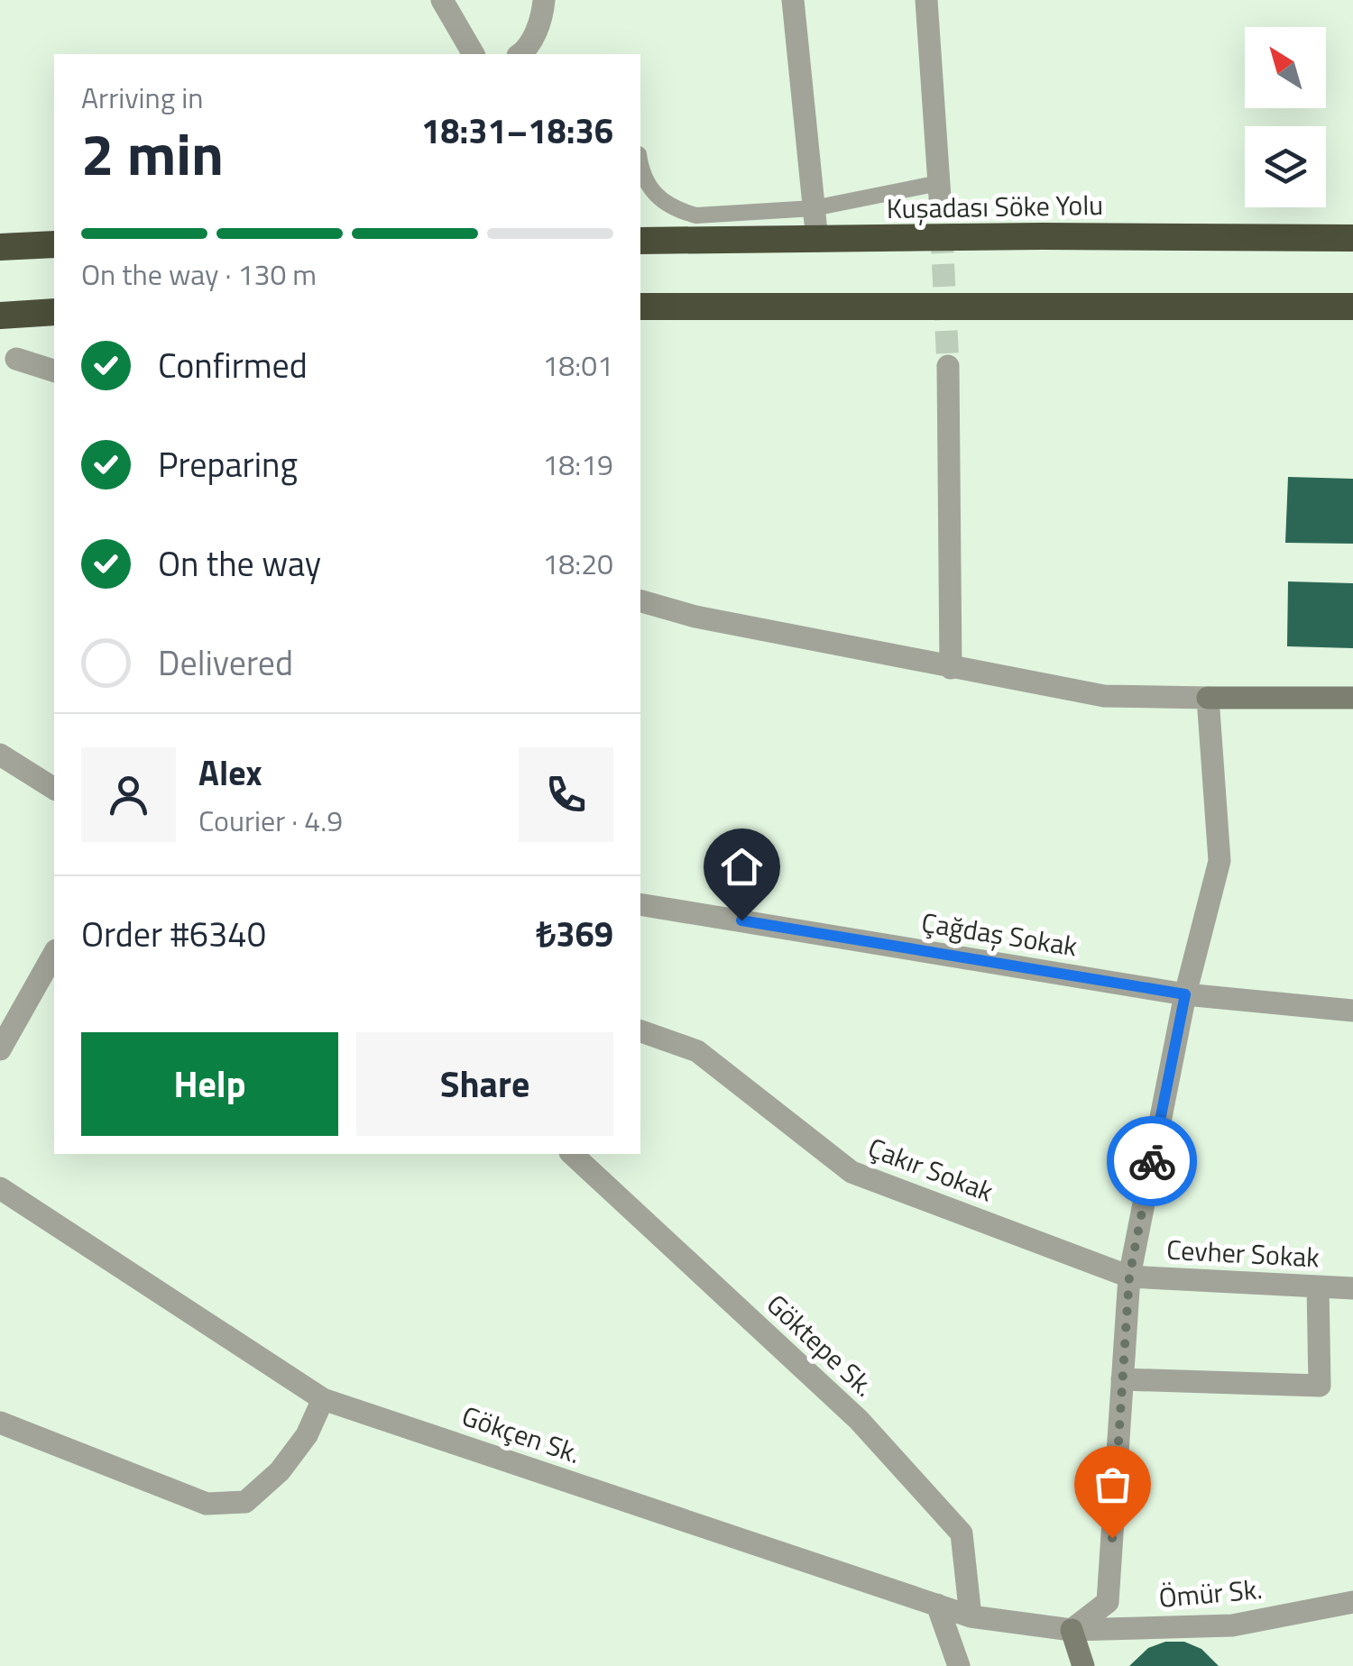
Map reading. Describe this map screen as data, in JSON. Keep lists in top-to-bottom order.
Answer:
{
  "streets": {
    "highway": ["Kuşadası Söke Yolu"],
    "street": [
      "Çağdaş Sokak",
      "Çakır Sokak",
      "Cevher Sokak",
      "Göktepe Sk.",
      "Gökçen Sk.",
      "Ömür Sk."
    ]
  },
  "crossings": [
    ["Çakır Sokak", "Cevher Sokak"],
    ["Göktepe Sk.", "Gökçen Sk."],
    ["Gökçen Sk.", "Ömür Sk."]
  ],
  "north": "top left",
  "page": {
    "heading": ["2 min", "Arriving in", "18:31–18:36"],
    "panel": [
      "Alex",
      "Courier · 4.9",
      "Order #6340",
      "₺369"
    ],
    "bar": "On the way · 130 m",
    "list": [
      ["Confirmed", "18:01"],
      ["Preparing", "18:19"],
      ["On the way", "18:20"],
      "Delivered"
    ],
    "buttons": ["Help", "Share"]
  }
}
